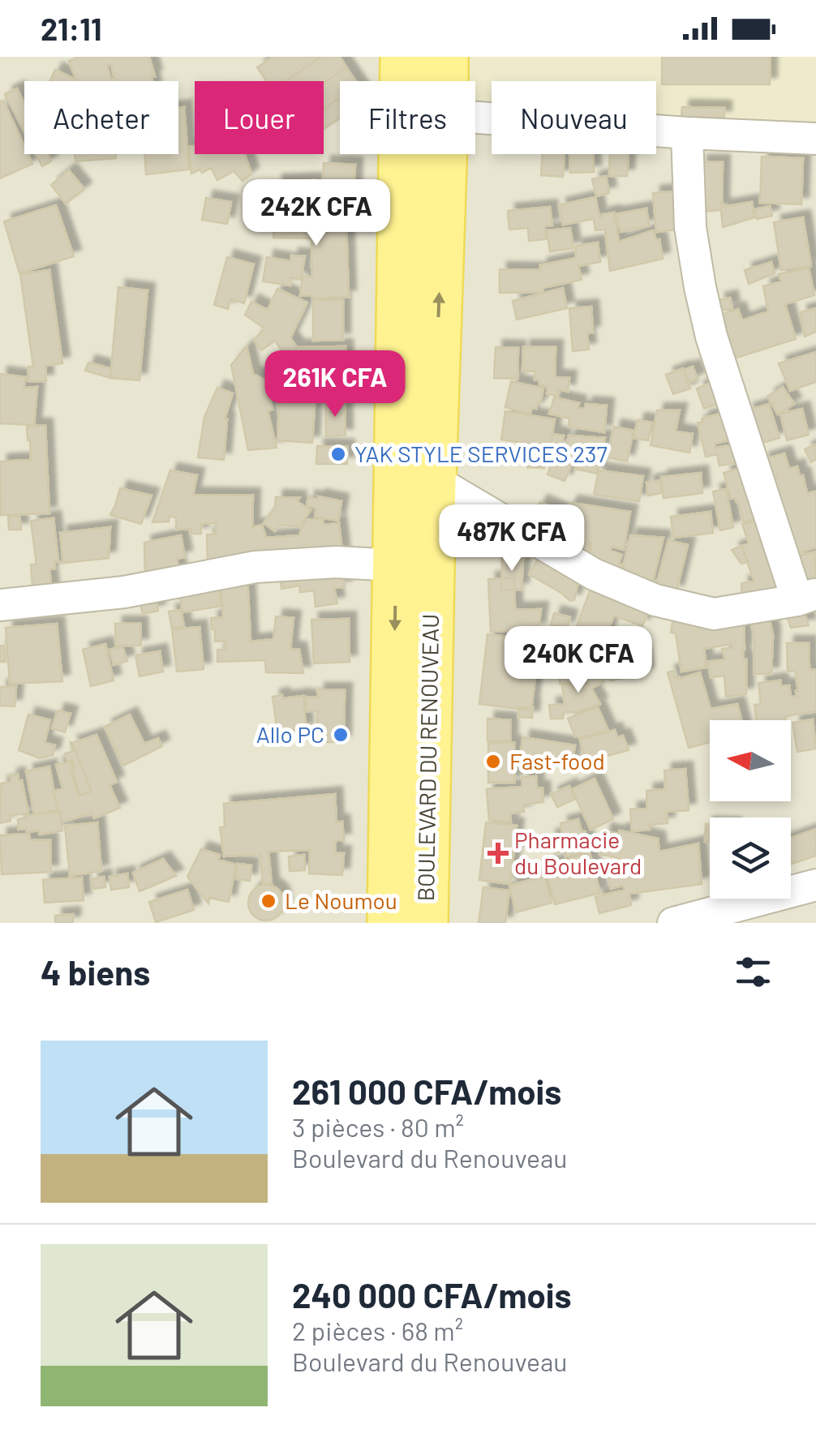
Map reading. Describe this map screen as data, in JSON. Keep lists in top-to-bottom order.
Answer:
{
  "streets": {
    "main road": ["BOULEVARD DU RENOUVEAU"]
  },
  "places": {
    "other": [
      "YAK STYLE SERVICES 237",
      "Allo PC",
      "Fast-food",
      "Le Noumou"
    ],
    "health": ["Pharmacie du Boulevard"]
  },
  "north": "left",
  "page": {
    "status": "21:11",
    "chip": [
      "Acheter",
      "Louer",
      "Filtres",
      "Nouveau"
    ],
    "price": [
      "242K CFA",
      "261K CFA",
      "487K CFA",
      "240K CFA"
    ],
    "heading": "4 biens",
    "list": [
      {
        "name": "261 000 CFA/mois",
        "note": "3 pièces · 80 m² · Boulevard du Renouveau"
      },
      {
        "name": "240 000 CFA/mois",
        "note": "2 pièces · 68 m² · Boulevard du Renouveau"
      }
    ]
  }
}
